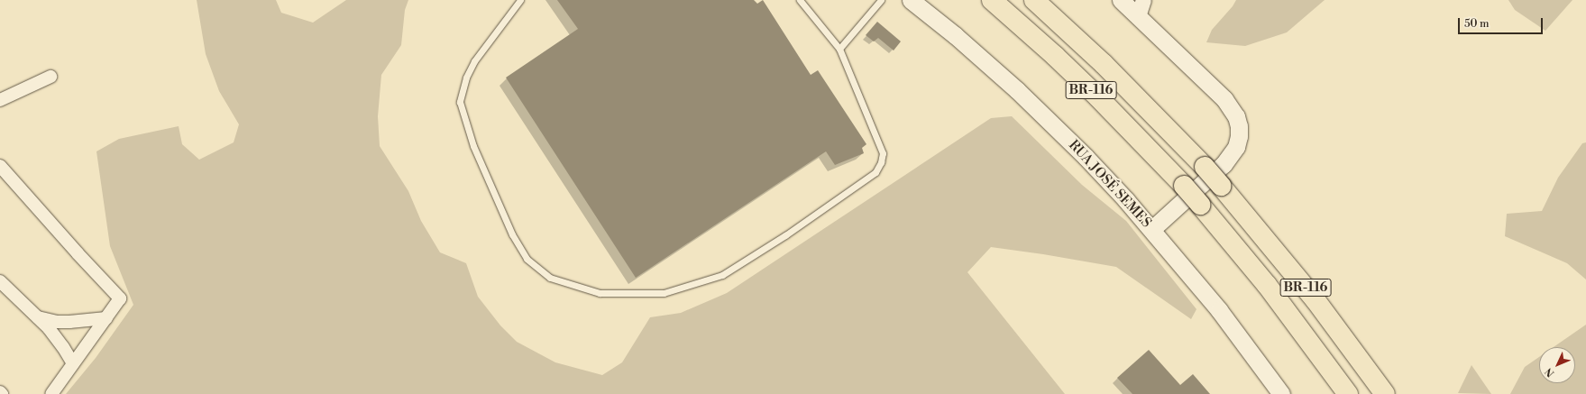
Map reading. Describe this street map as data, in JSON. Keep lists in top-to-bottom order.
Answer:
{
  "streets": {
    "highway": ["BR-116"],
    "main road": ["RUA JOSÉ SEMES"]
  },
  "scale_bar": "50 m",
  "north": "bottom left"
}
